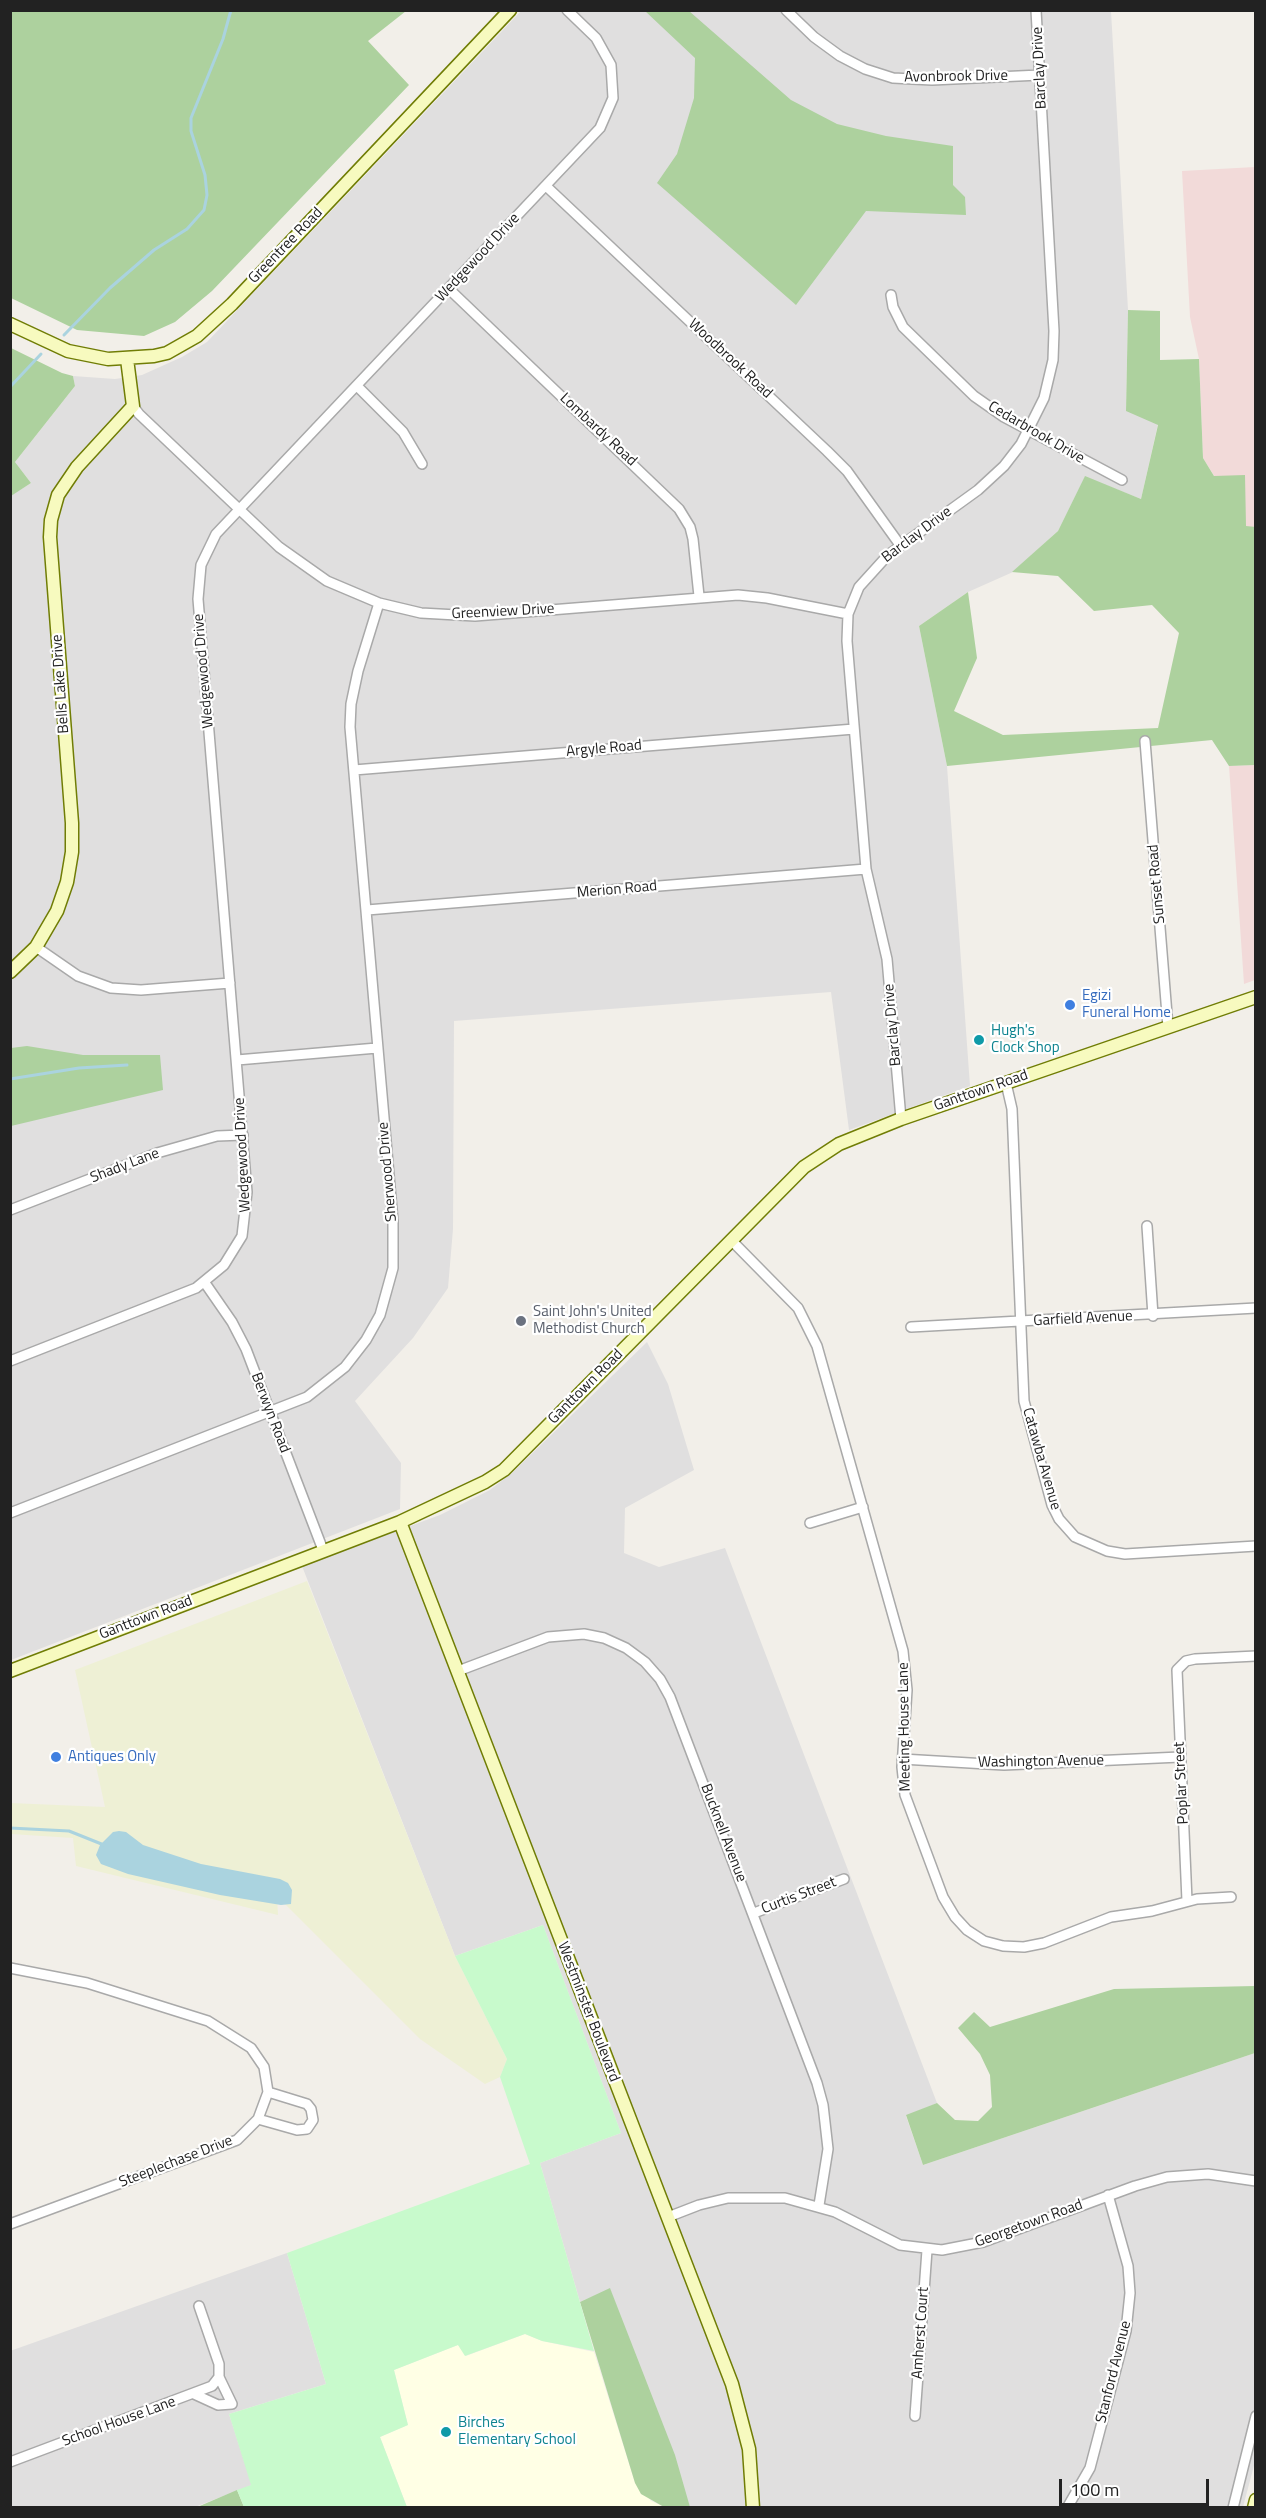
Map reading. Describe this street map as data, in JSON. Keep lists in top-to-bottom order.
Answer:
{
  "streets": {
    "street": [
      "Barclay Drive",
      "Avonbrook Drive",
      "Greentree Road",
      "Wedgewood Drive",
      "Woodbrook Road",
      "Lombardy Road",
      "Cedarbrook Drive",
      "Greenview Drive",
      "Bells Lake Drive",
      "Argyle Road",
      "Sunset Road",
      "Merion Road",
      "Ganttown Road",
      "Shady Lane",
      "Sherwood Drive",
      "Garfield Avenue",
      "Berwyn Road",
      "Catawba Avenue",
      "Meeting House Lane",
      "Washington Avenue",
      "Poplar Street",
      "Bucknell Avenue",
      "Curtis Street",
      "Westminster Boulevard",
      "Steeplechase Drive",
      "Georgetown Road",
      "Amherst Court",
      "Stanford Avenue",
      "School House Lane"
    ]
  },
  "crossings": [
    ["Barclay Drive", "Avonbrook Drive"],
    ["Barclay Drive", "Woodbrook Road"],
    ["Barclay Drive", "Cedarbrook Drive"],
    ["Barclay Drive", "Greenview Drive"],
    ["Barclay Drive", "Argyle Road"],
    ["Barclay Drive", "Merion Road"],
    ["Barclay Drive", "Ganttown Road"],
    ["Wedgewood Drive", "Woodbrook Road"],
    ["Wedgewood Drive", "Lombardy Road"],
    ["Wedgewood Drive", "Greenview Drive"],
    ["Wedgewood Drive", "Shady Lane"],
    ["Wedgewood Drive", "Berwyn Road"],
    ["Lombardy Road", "Greenview Drive"],
    ["Greenview Drive", "Bells Lake Drive"],
    ["Greenview Drive", "Sherwood Drive"],
    ["Argyle Road", "Sherwood Drive"],
    ["Sunset Road", "Ganttown Road"],
    ["Merion Road", "Sherwood Drive"],
    ["Ganttown Road", "Berwyn Road"],
    ["Ganttown Road", "Catawba Avenue"],
    ["Ganttown Road", "Meeting House Lane"],
    ["Ganttown Road", "Westminster Boulevard"],
    ["Sherwood Drive", "Berwyn Road"],
    ["Garfield Avenue", "Catawba Avenue"],
    ["Meeting House Lane", "Washington Avenue"],
    ["Meeting House Lane", "Poplar Street"],
    ["Washington Avenue", "Poplar Street"],
    ["Bucknell Avenue", "Curtis Street"],
    ["Bucknell Avenue", "Westminster Boulevard"],
    ["Bucknell Avenue", "Georgetown Road"],
    ["Westminster Boulevard", "Georgetown Road"],
    ["Georgetown Road", "Amherst Court"],
    ["Georgetown Road", "Stanford Avenue"]
  ],
  "places": [
    "Egizi Funeral Home",
    "Hugh's Clock Shop",
    "Saint John's United Methodist Church",
    "Antiques Only",
    "Birches Elementary School"
  ],
  "scale_bar": "100 m"
}
